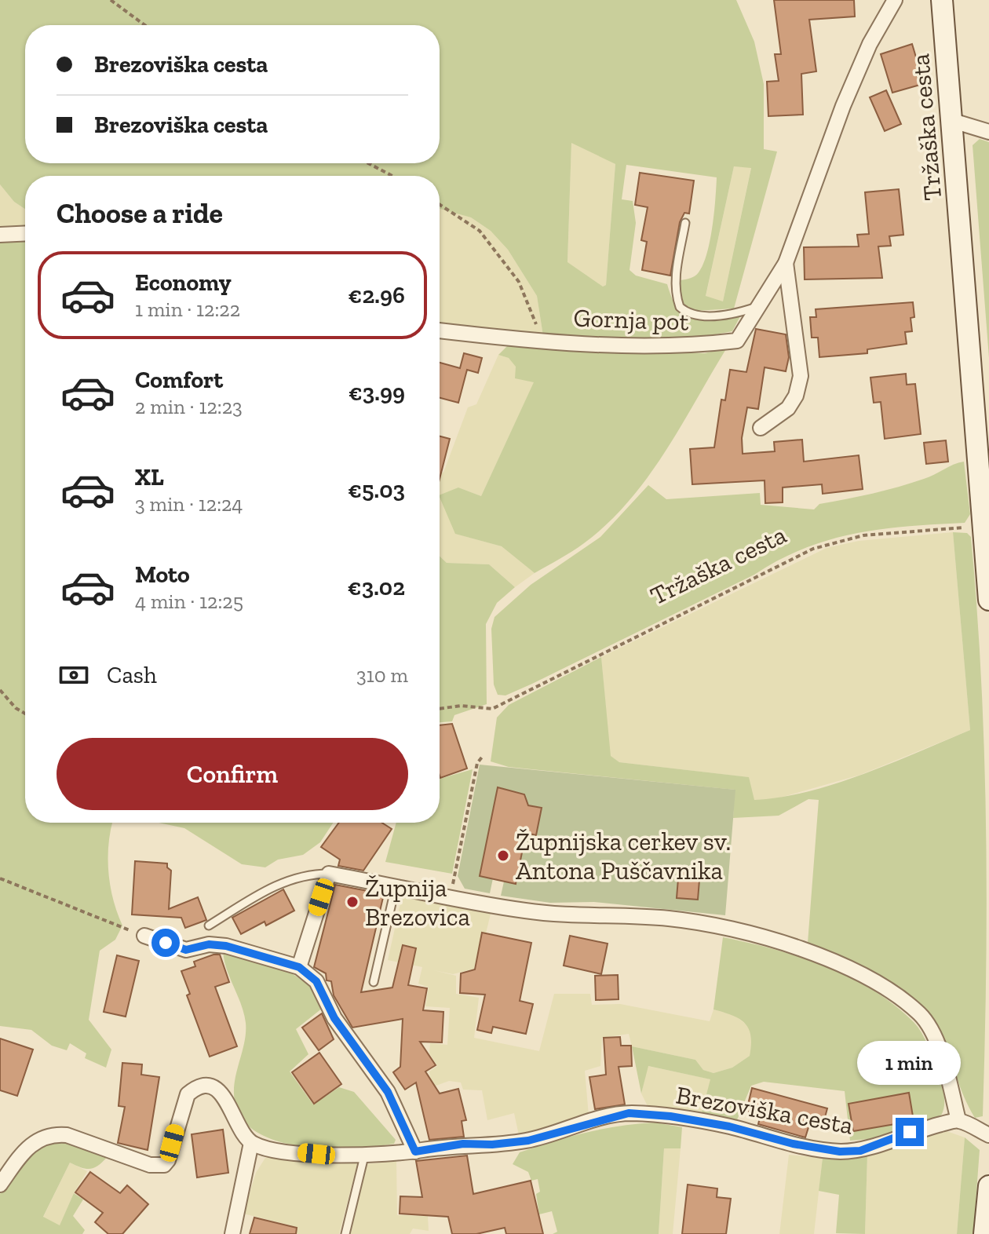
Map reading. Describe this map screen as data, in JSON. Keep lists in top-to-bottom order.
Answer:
{
  "streets": {
    "main road": ["Tržaška cesta"],
    "street": ["Gornja pot", "Brezoviška cesta"]
  },
  "places": ["Župnijska cerkev sv. Antona Puščavnika", "Župnija Brezovica"],
  "page": {
    "banner": ["Brezoviška cesta", "Brezoviška cesta"],
    "heading": "Choose a ride",
    "list": [
      {
        "name": "Economy",
        "note": "1 min · 12:22",
        "value": "€2.96"
      },
      {
        "name": "Comfort",
        "note": "2 min · 12:23",
        "value": "€3.99"
      },
      {
        "name": "XL",
        "note": "3 min · 12:24",
        "value": "€5.03"
      },
      {
        "name": "Moto",
        "note": "4 min · 12:25",
        "value": "€3.02"
      }
    ],
    "pay": ["Cash", "310 m"],
    "buttons": "Confirm",
    "bubble": "1 min"
  }
}
